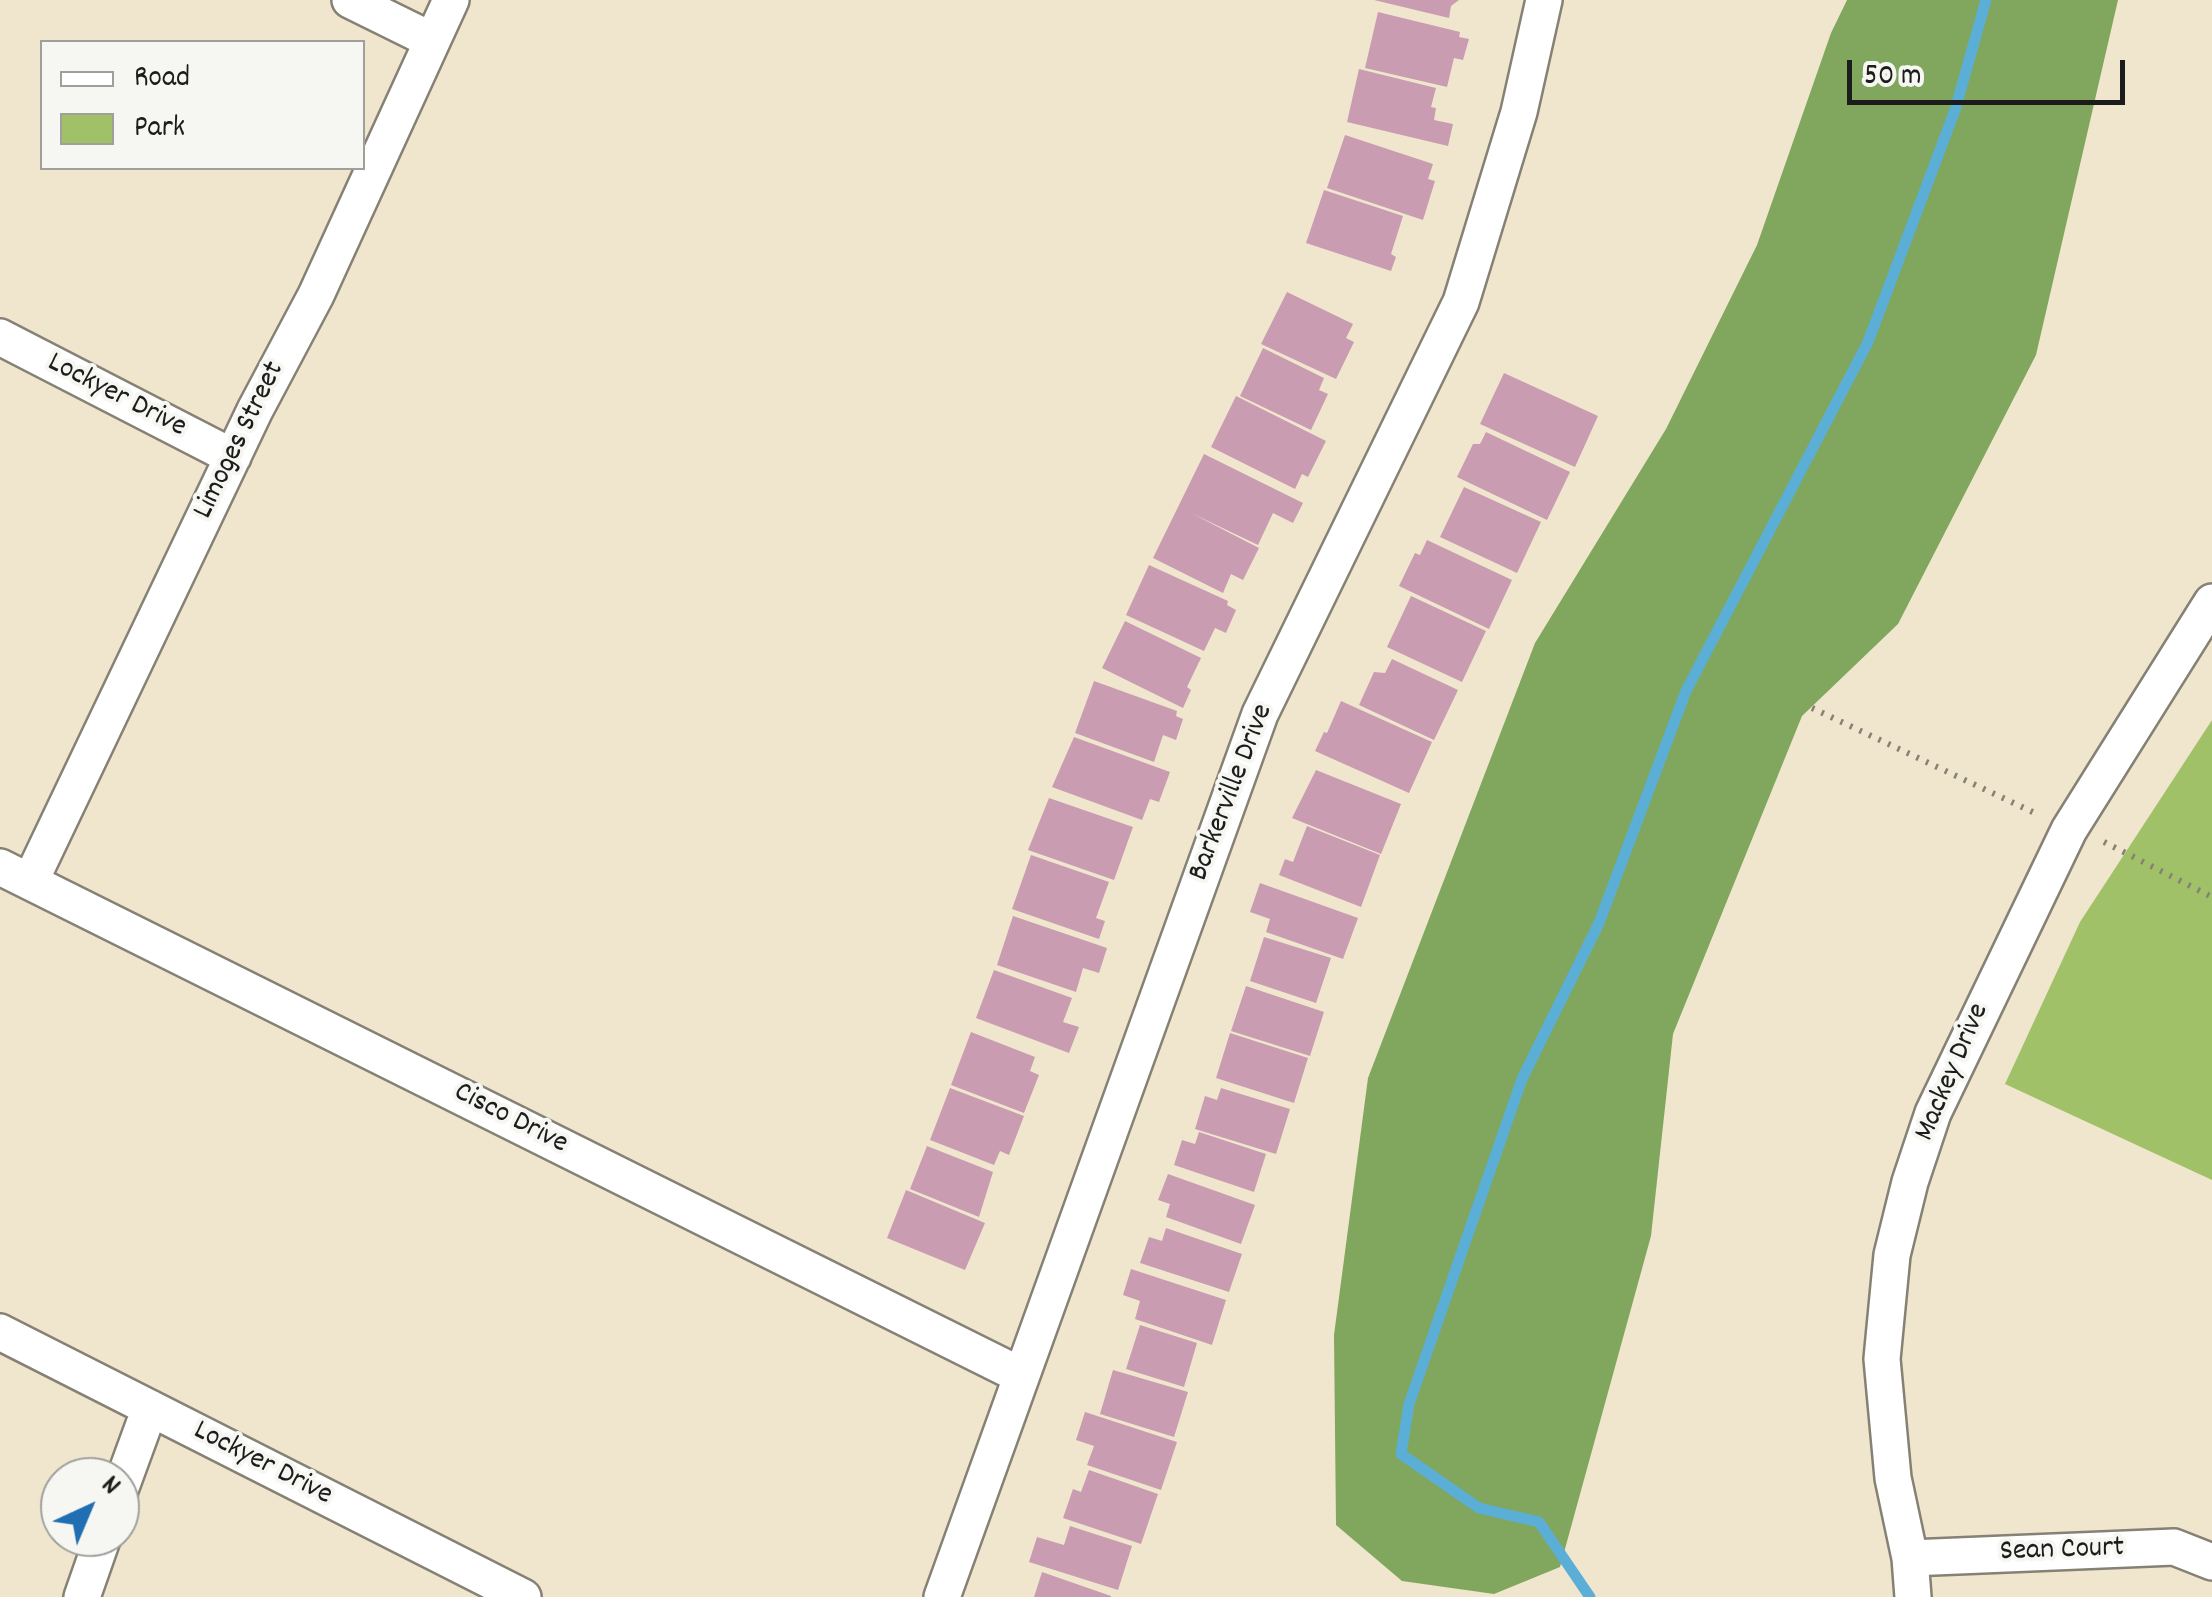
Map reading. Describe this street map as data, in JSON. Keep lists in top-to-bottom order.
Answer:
{
  "streets": {
    "street": [
      "Lockyer Drive",
      "Limoges Street",
      "Barkerville Drive",
      "Mackey Drive",
      "Cisco Drive",
      "Sean Court"
    ]
  },
  "crossings": [
    ["Lockyer Drive", "Limoges Street"],
    ["Limoges Street", "Cisco Drive"],
    ["Barkerville Drive", "Cisco Drive"],
    ["Mackey Drive", "Sean Court"]
  ],
  "legend": ["Road", "Park"],
  "scale_bar": "50 m",
  "north": "top right"
}
